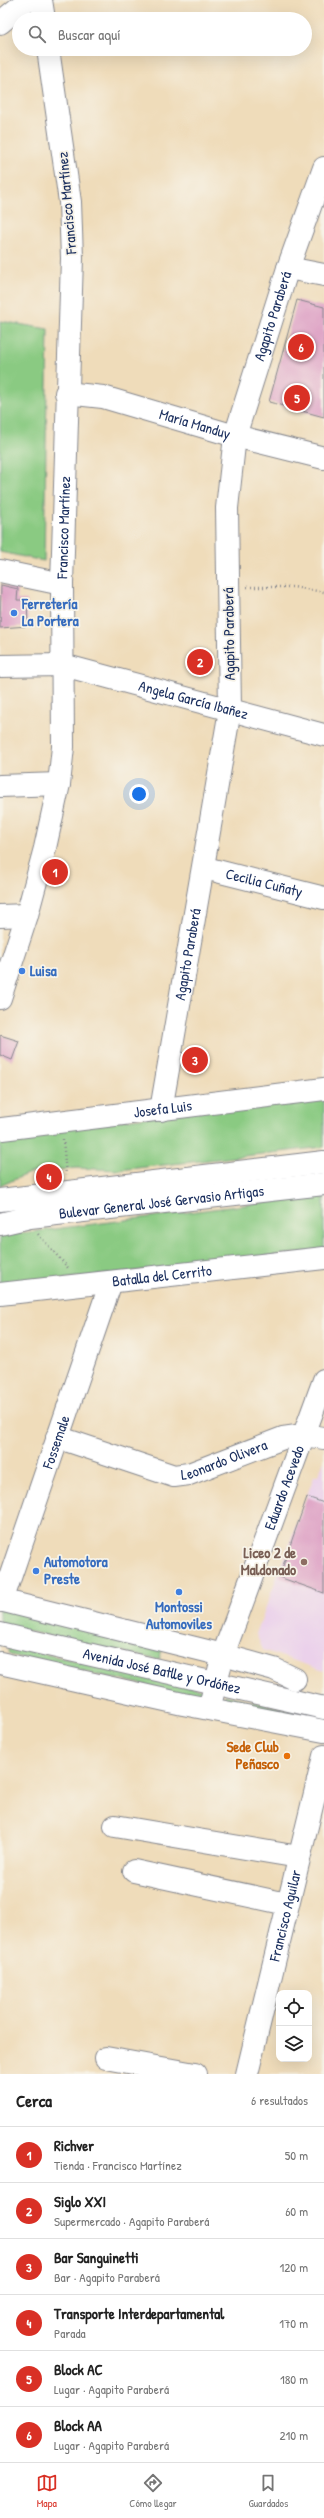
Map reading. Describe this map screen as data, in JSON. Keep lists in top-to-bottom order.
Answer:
{
  "streets": {
    "street": [
      "Francisco Martínez",
      "Agapito Paraberá",
      "María Manduy",
      "Angela García Ibañez",
      "Cecilia Cuñaty",
      "Josefa Luis",
      "Bulevar General José Gervasio Artigas",
      "Batalla del Cerrito",
      "Fossemale",
      "Leonardo Olivera",
      "Eduardo Acevedo",
      "Avenida José Batlle y Ordóñez",
      "Francisco Aguilar"
    ]
  },
  "crossings": [
    ["Francisco Martínez", "María Manduy"],
    ["Francisco Martínez", "Angela García Ibañez"],
    ["Agapito Paraberá", "María Manduy"],
    ["Agapito Paraberá", "Angela García Ibañez"],
    ["Agapito Paraberá", "Cecilia Cuñaty"],
    ["Agapito Paraberá", "Josefa Luis"],
    ["Batalla del Cerrito", "Fossemale"],
    ["Fossemale", "Leonardo Olivera"],
    ["Leonardo Olivera", "Eduardo Acevedo"],
    ["Eduardo Acevedo", "Avenida José Batlle y Ordóñez"]
  ],
  "places": [
    "Ferretería La Portera",
    "Luisa",
    "Liceo 2 de Maldonado",
    "Automotora Preste",
    "Montossi Automoviles",
    "Sede Club Peñasco"
  ],
  "page": {
    "search": "Buscar aquí",
    "pins": [
      "6",
      "5",
      "2",
      "1",
      "3",
      "4"
    ],
    "heading": ["Cerca", "6 resultados"],
    "list": [
      {
        "mark": "1",
        "name": "Richver",
        "note": "Tienda · Francisco Martínez",
        "value": "50 m"
      },
      {
        "mark": "2",
        "name": "Siglo XXI",
        "note": "Supermercado · Agapito Paraberá",
        "value": "60 m"
      },
      {
        "mark": "3",
        "name": "Bar Sanguinetti",
        "note": "Bar · Agapito Paraberá",
        "value": "120 m"
      },
      {
        "mark": "4",
        "name": "Transporte Interdepartamental",
        "note": "Parada",
        "value": "170 m"
      },
      {
        "mark": "5",
        "name": "Block AC",
        "note": "Lugar · Agapito Paraberá",
        "value": "180 m"
      },
      {
        "mark": "6",
        "name": "Block AA",
        "note": "Lugar · Agapito Paraberá",
        "value": "210 m"
      }
    ],
    "nav": ["Mapa", "Cómo llegar", "Guardados"]
  }
}
